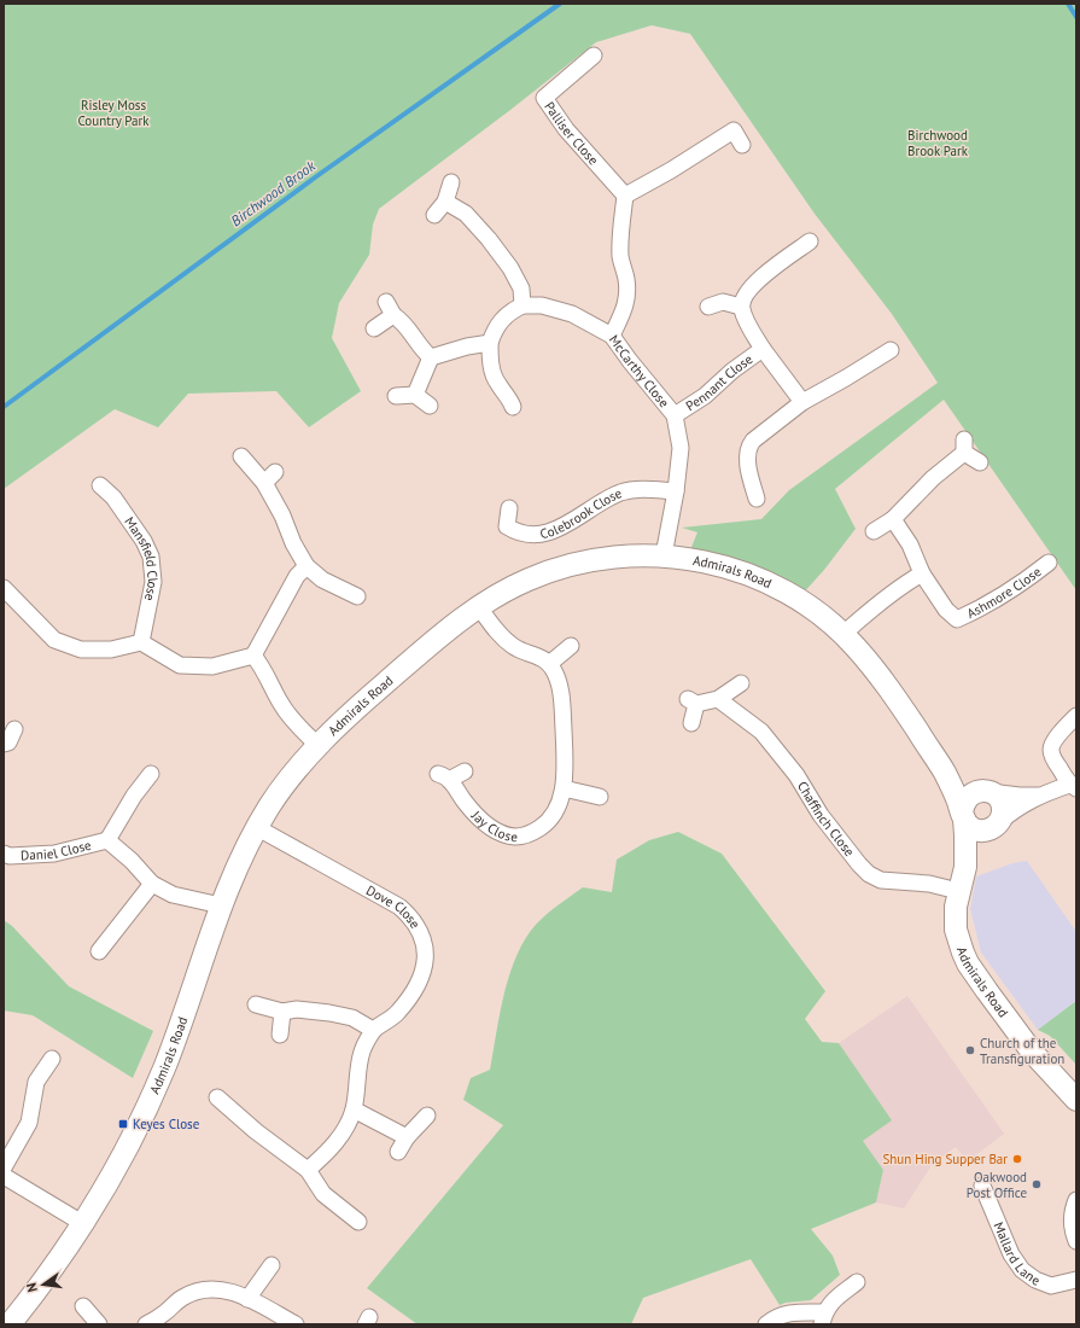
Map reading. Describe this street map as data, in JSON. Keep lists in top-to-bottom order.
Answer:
{
  "streets": {
    "street": [
      "Palliser Close",
      "McCarthy Close",
      "Pennant Close",
      "Colebrook Close",
      "Mansfield Close",
      "Admirals Road",
      "Ashmore Close",
      "Chaffinch Close",
      "Jay Close",
      "Daniel Close",
      "Dove Close",
      "Mallard Lane"
    ]
  },
  "crossings": [
    ["McCarthy Close", "Pennant Close"],
    ["McCarthy Close", "Colebrook Close"],
    ["McCarthy Close", "Admirals Road"],
    ["Admirals Road", "Chaffinch Close"],
    ["Admirals Road", "Daniel Close"],
    ["Admirals Road", "Dove Close"]
  ],
  "water": ["Birchwood Brook"],
  "parks": ["Risley Moss Country Park", "Birchwood Brook Park"],
  "places": {
    "other": ["Church of the Transfiguration", "Shun Hing Supper Bar", "Oakwood Post Office"],
    "transit": ["Keyes Close"]
  },
  "north": "left"
}
